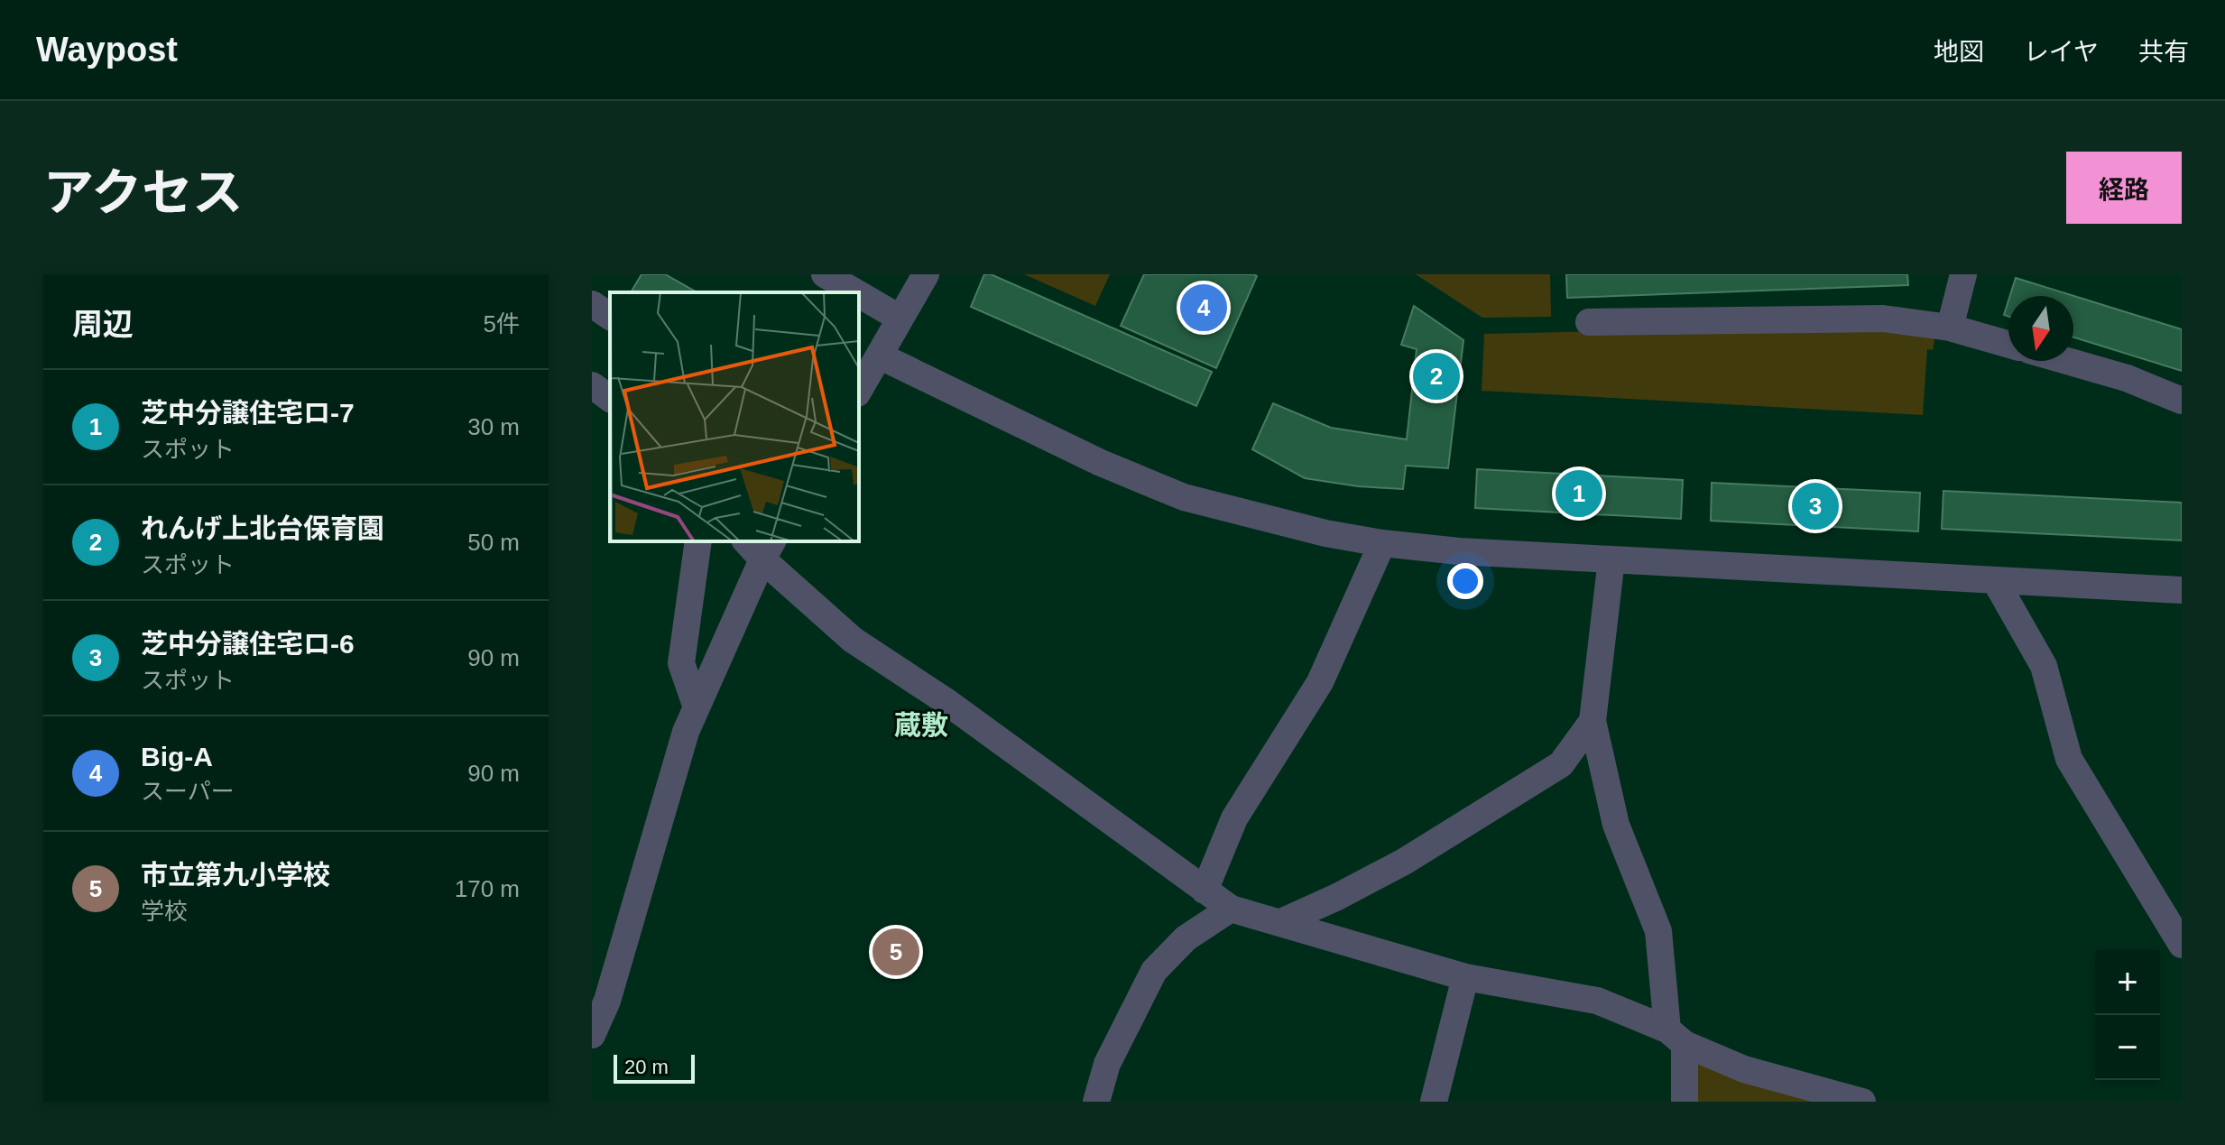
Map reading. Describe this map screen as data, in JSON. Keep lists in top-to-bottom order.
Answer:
{
  "districts": ["蔵敷"],
  "scale_bar": "20 m",
  "north": "bottom",
  "page": {
    "header": "Waypost",
    "nav": ["地図", "レイヤ", "共有"],
    "title": "アクセス",
    "buttons": "経路",
    "heading": ["周辺", "5件"],
    "pins": [
      "4",
      "2",
      "1",
      "3",
      "5"
    ],
    "list": [
      {
        "mark": "1",
        "name": "芝中分譲住宅ロ-7",
        "note": "スポット",
        "value": "30 m"
      },
      {
        "mark": "2",
        "name": "れんげ上北台保育園",
        "note": "スポット",
        "value": "50 m"
      },
      {
        "mark": "3",
        "name": "芝中分譲住宅ロ-6",
        "note": "スポット",
        "value": "90 m"
      },
      {
        "mark": "4",
        "name": "Big-A",
        "note": "スーパー",
        "value": "90 m"
      },
      {
        "mark": "5",
        "name": "市立第九小学校",
        "note": "学校",
        "value": "170 m"
      }
    ],
    "map_buttons": ["+", "−"],
    "scale": "20 m"
  }
}
